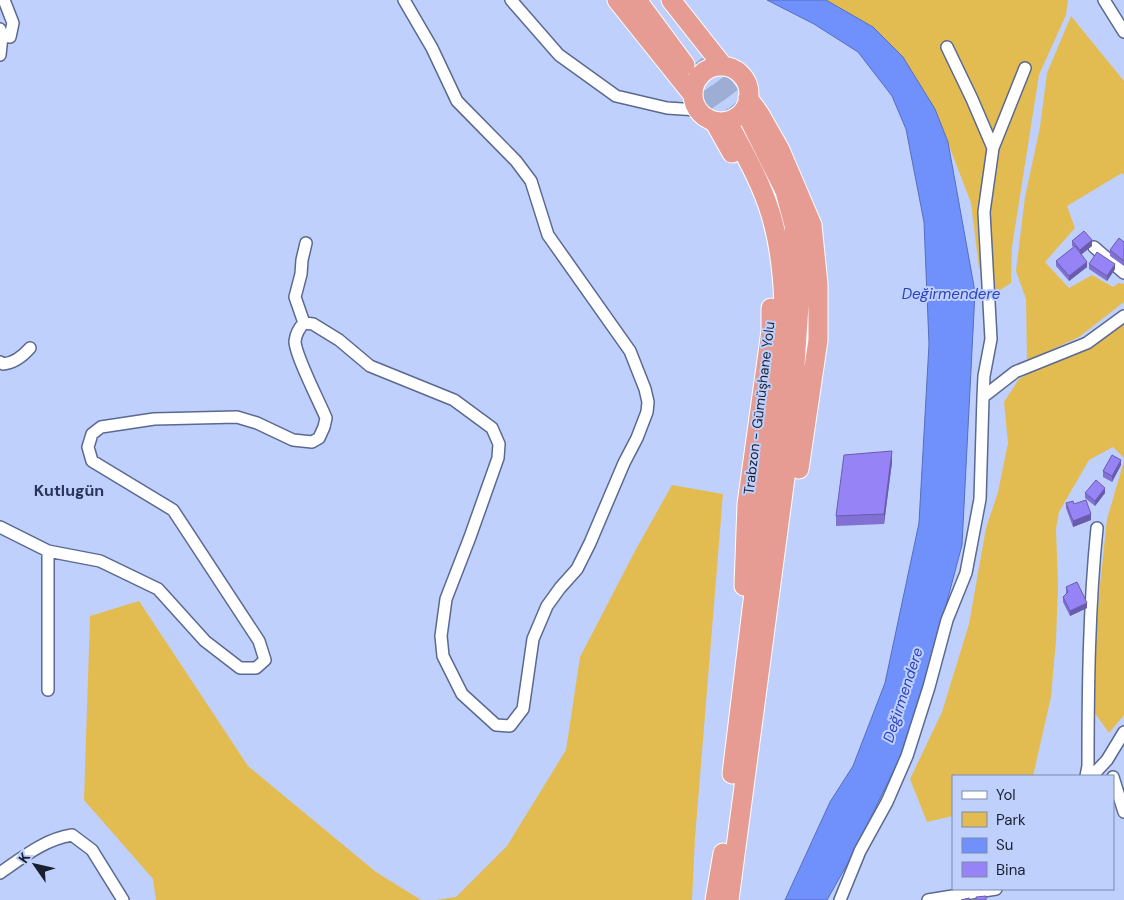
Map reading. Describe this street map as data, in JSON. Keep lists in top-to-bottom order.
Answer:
{
  "streets": {
    "highway": ["Trabzon - Gümüşhane Yolu"]
  },
  "districts": ["Kutlugün"],
  "water": ["Değirmendere"],
  "legend": [
    "Yol",
    "Park",
    "Su",
    "Bina"
  ],
  "north": "top left"
}
